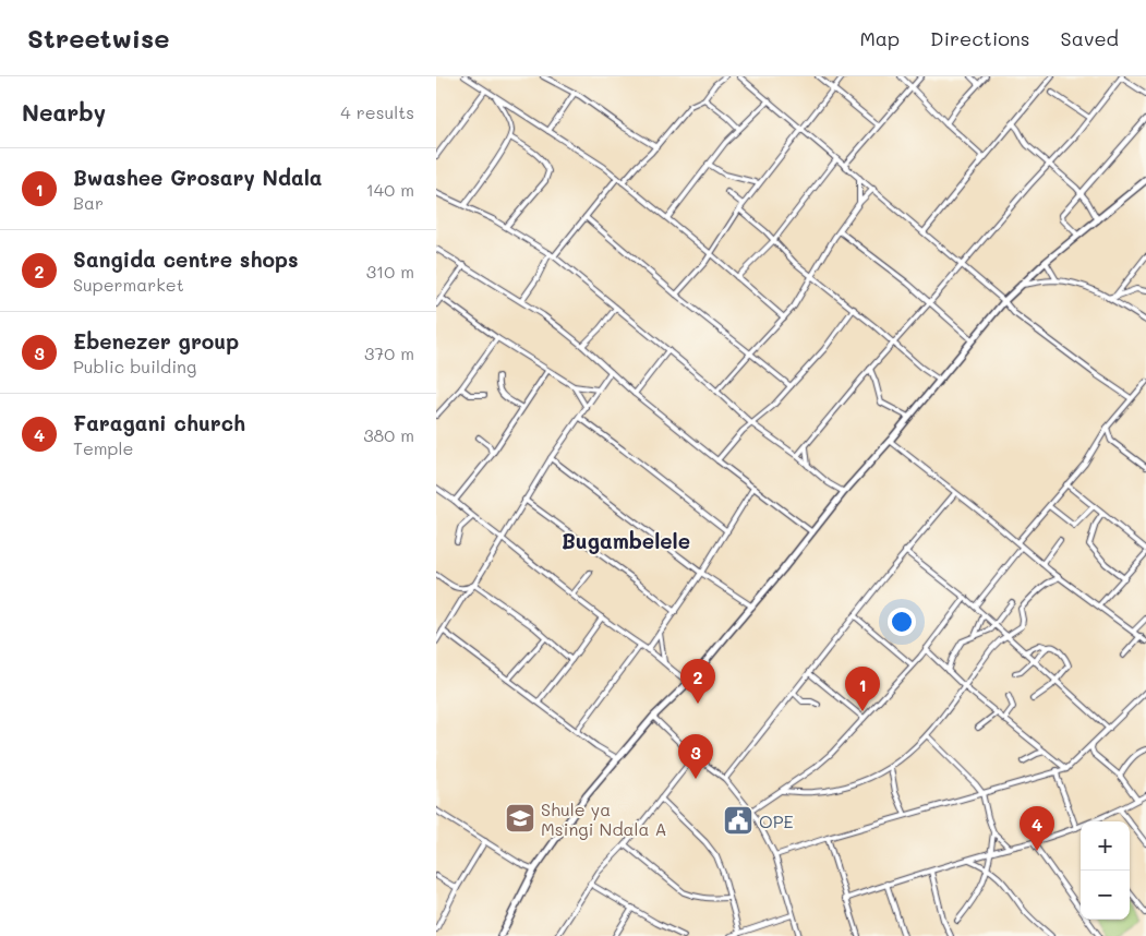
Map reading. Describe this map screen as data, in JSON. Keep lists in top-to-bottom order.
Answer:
{
  "districts": ["Bugambelele"],
  "places": {
    "school or university": ["Shule ya Msingi Ndala A"],
    "public building": ["OPE"]
  },
  "page": {
    "header": "Streetwise",
    "nav": ["Map", "Directions", "Saved"],
    "heading": ["Nearby", "4 results"],
    "list": [
      {
        "mark": "1",
        "name": "Bwashee Grosary Ndala",
        "note": "Bar",
        "value": "140 m"
      },
      {
        "mark": "2",
        "name": "Sangida centre shops",
        "note": "Supermarket",
        "value": "310 m"
      },
      {
        "mark": "3",
        "name": "Ebenezer group",
        "note": "Public building",
        "value": "370 m"
      },
      {
        "mark": "4",
        "name": "Faragani church",
        "note": "Temple",
        "value": "380 m"
      }
    ],
    "pins": [
      "2",
      "1",
      "3",
      "4"
    ],
    "map_buttons": ["+", "−"]
  }
}
